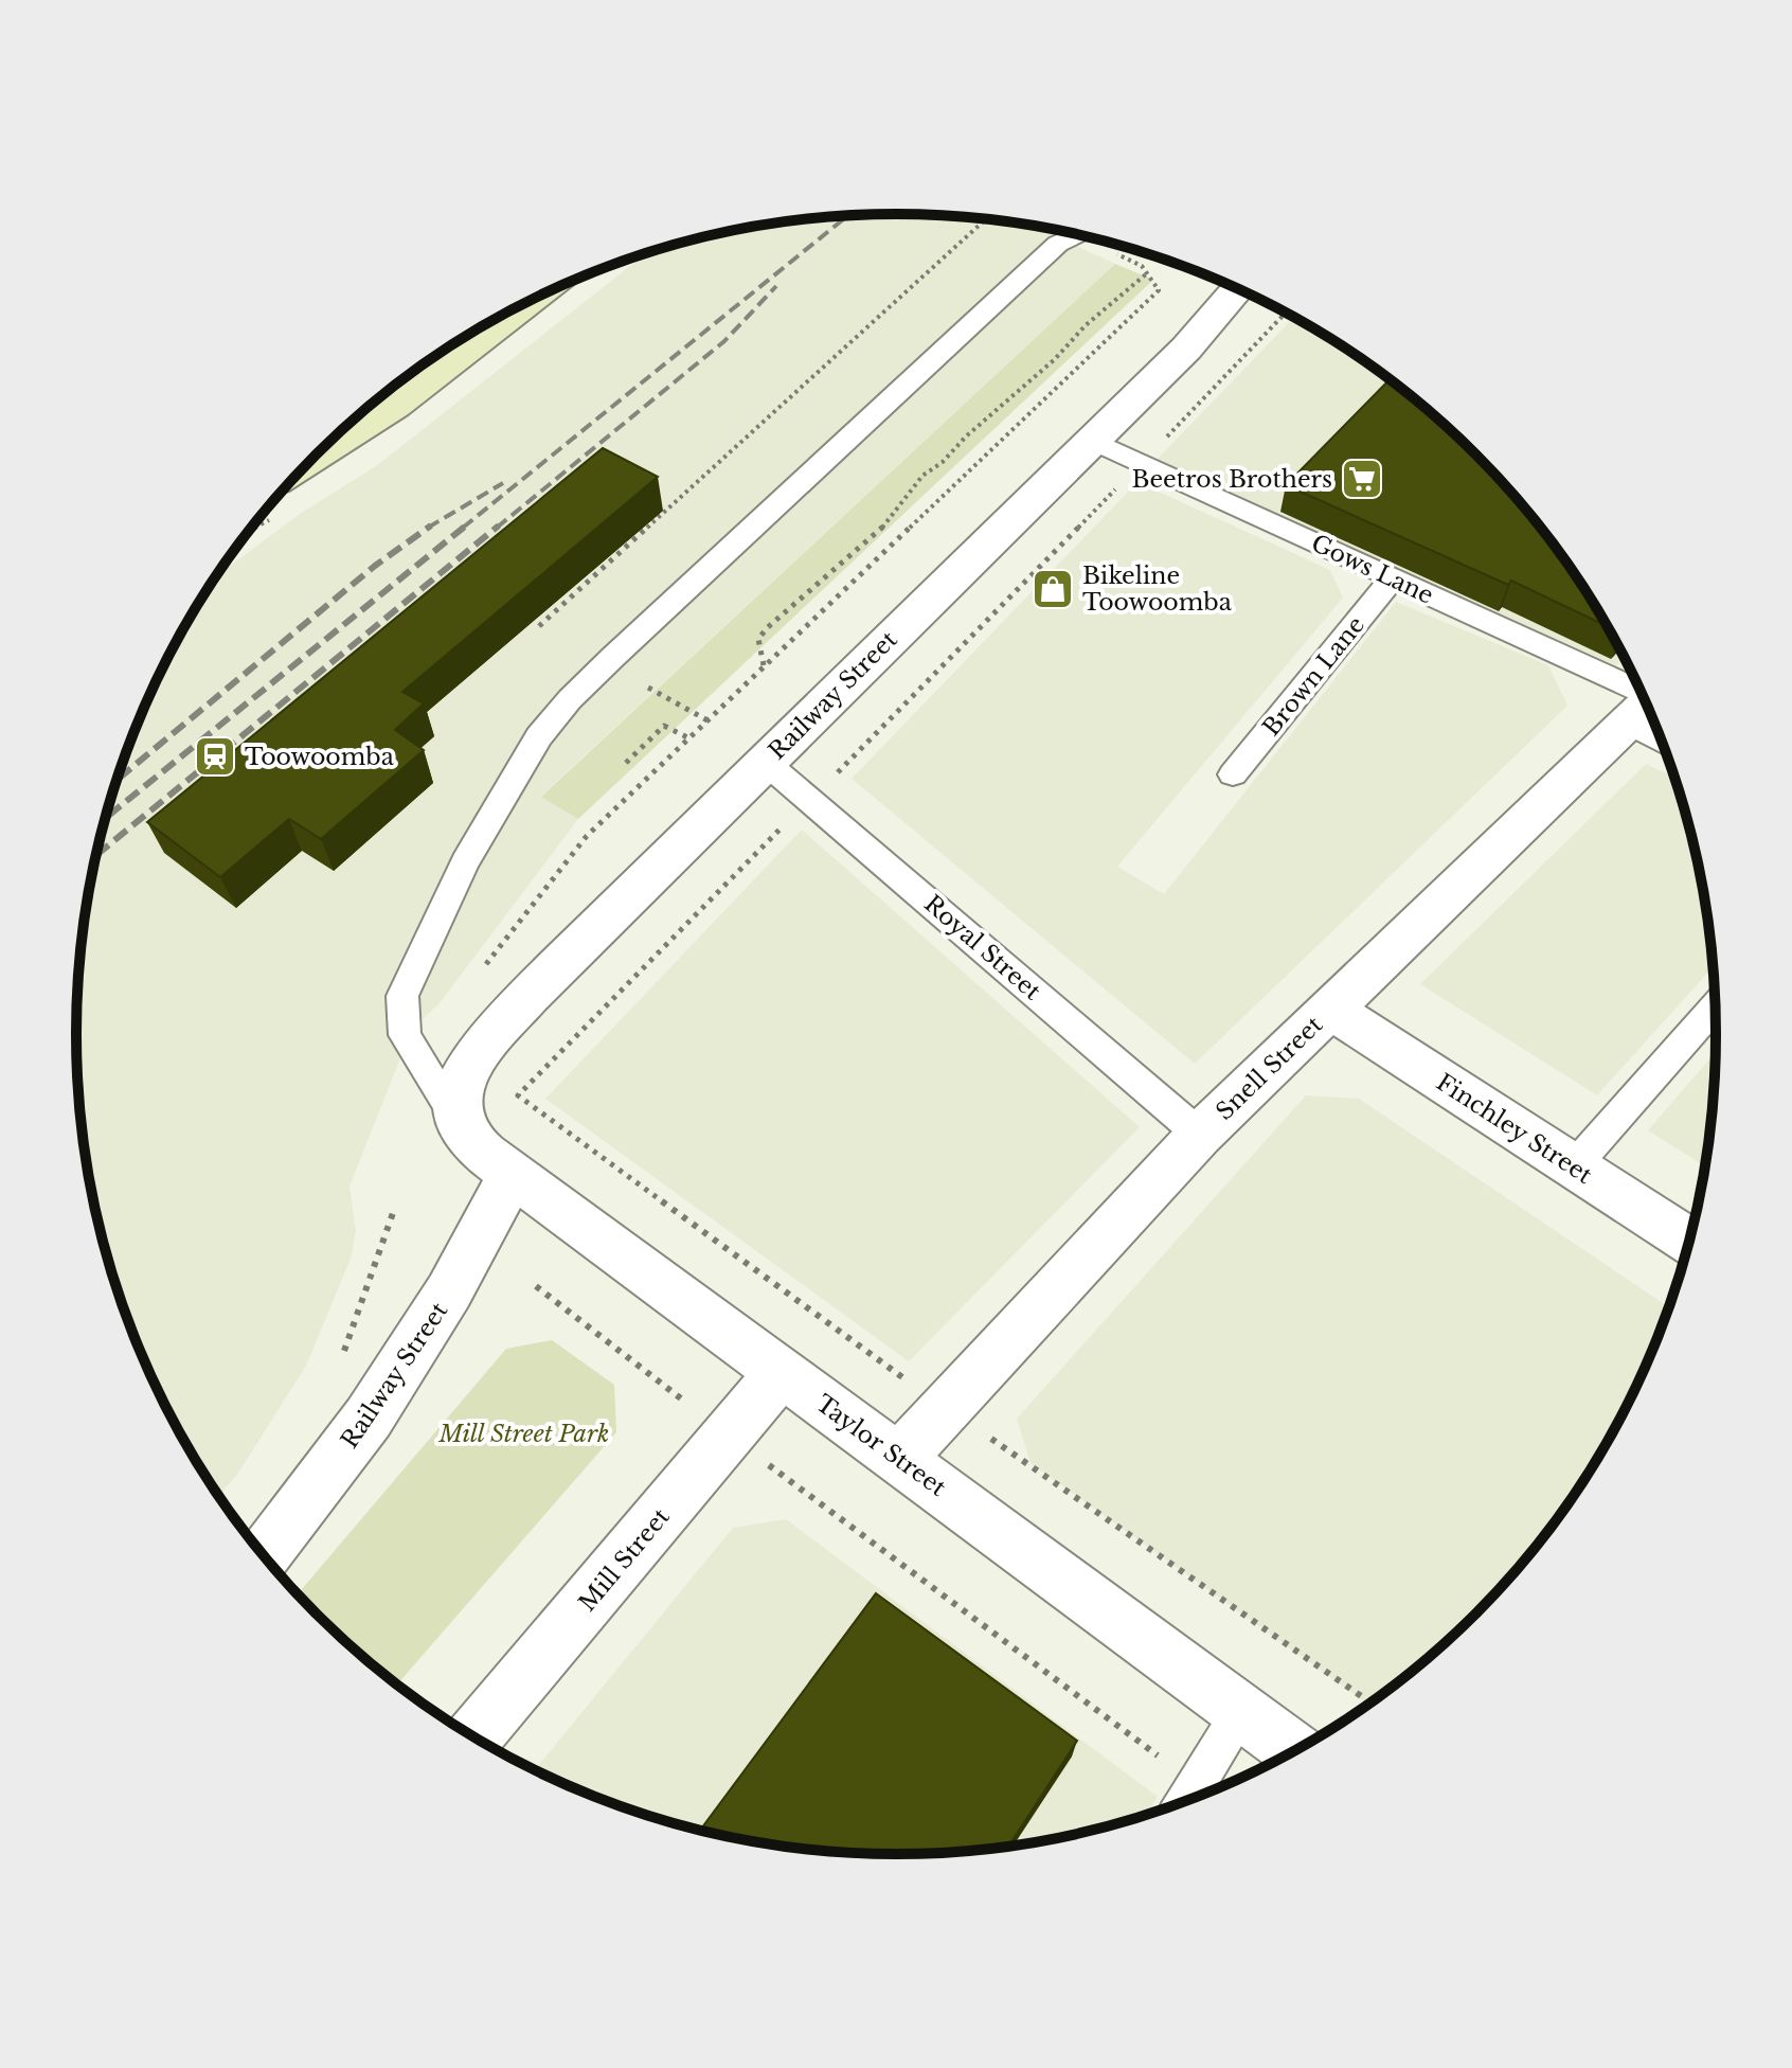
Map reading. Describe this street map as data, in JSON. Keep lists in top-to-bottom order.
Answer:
{
  "streets": {
    "street": [
      "Railway Street",
      "Snell Street",
      "Finchley Street",
      "Taylor Street",
      "Mill Street"
    ],
    "lane": ["Gows Lane", "Brown Lane", "Royal Street"]
  },
  "crossings": [
    ["Gows Lane", "Brown Lane"],
    ["Gows Lane", "Railway Street"],
    ["Gows Lane", "Snell Street"],
    ["Railway Street", "Royal Street"],
    ["Railway Street", "Taylor Street"],
    ["Royal Street", "Snell Street"],
    ["Snell Street", "Finchley Street"],
    ["Snell Street", "Taylor Street"],
    ["Taylor Street", "Mill Street"]
  ],
  "parks": ["Mill Street Park"],
  "places": {
    "supermarket": ["Beetros Brothers"],
    "shop": ["Bikeline Toowoomba"],
    "station": ["Toowoomba"]
  }
}
